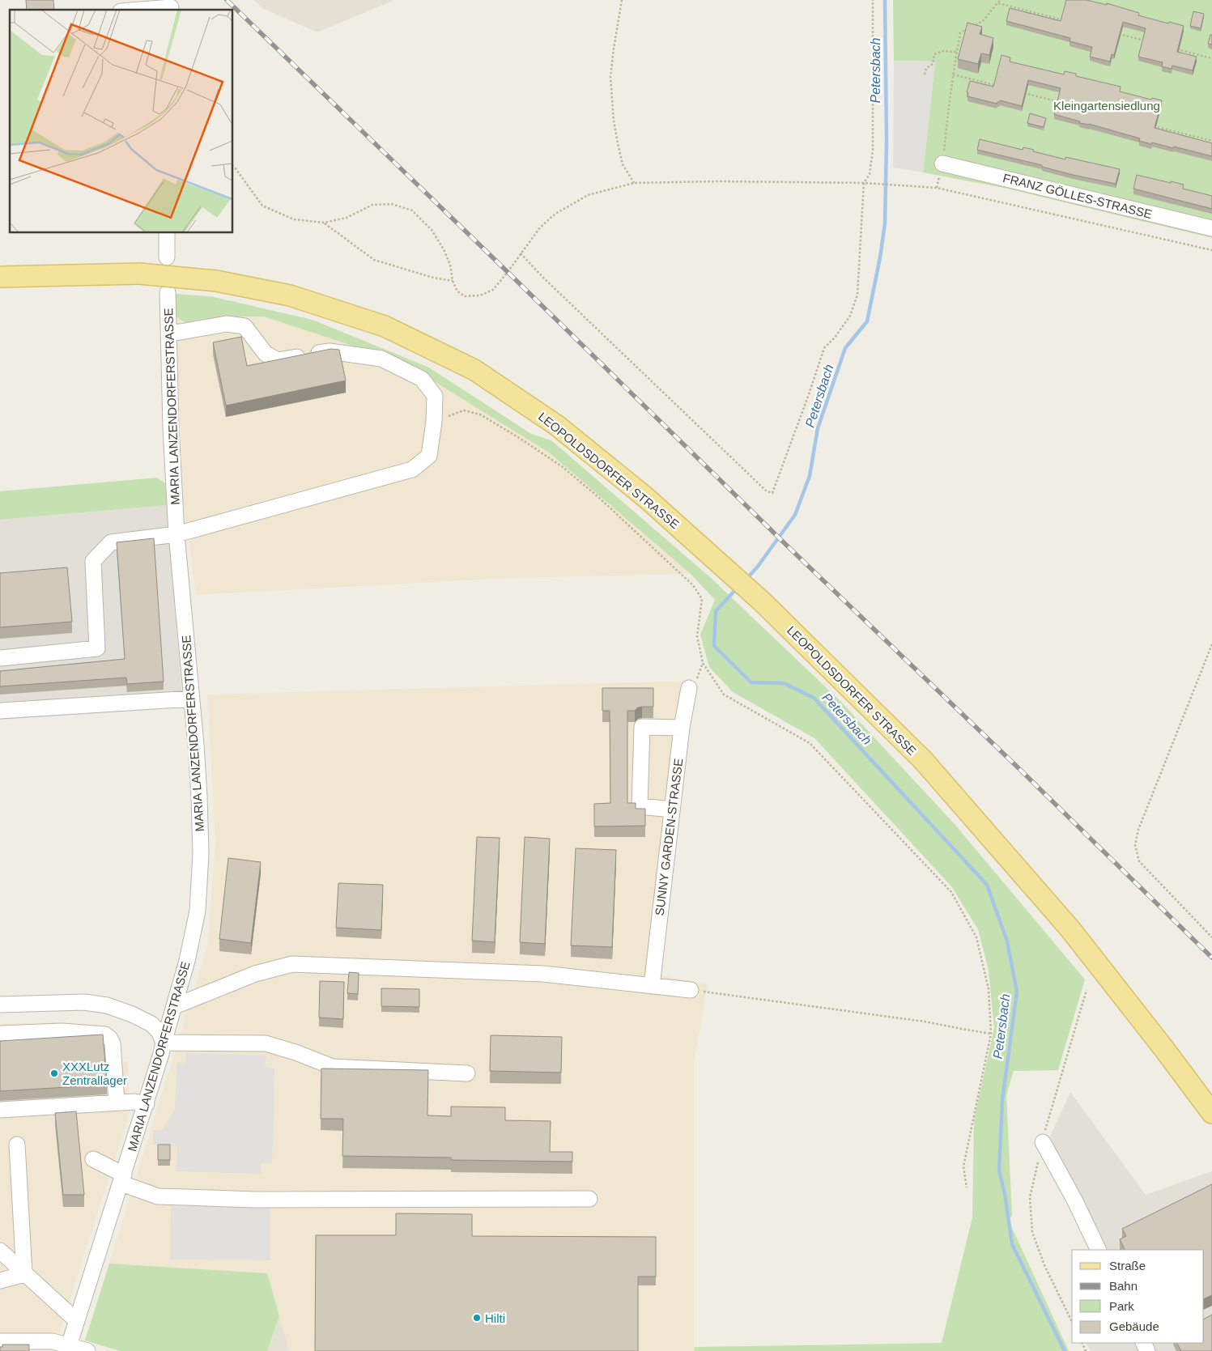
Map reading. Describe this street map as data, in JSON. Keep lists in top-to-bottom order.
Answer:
{
  "streets": {
    "main road": ["LEOPOLDSDORFER STRASSE"],
    "street": ["FRANZ GÖLLES-STRASSE", "MARIA LANZENDORFERSTRASSE", "SUNNY GARDEN-STRASSE"]
  },
  "water": ["Petersbach"],
  "parks": ["Kleingartensiedlung"],
  "places": ["XXXLutz Zentrallager", "Hilti"],
  "legend": [
    "Straße",
    "Bahn",
    "Park",
    "Gebäude"
  ]
}
